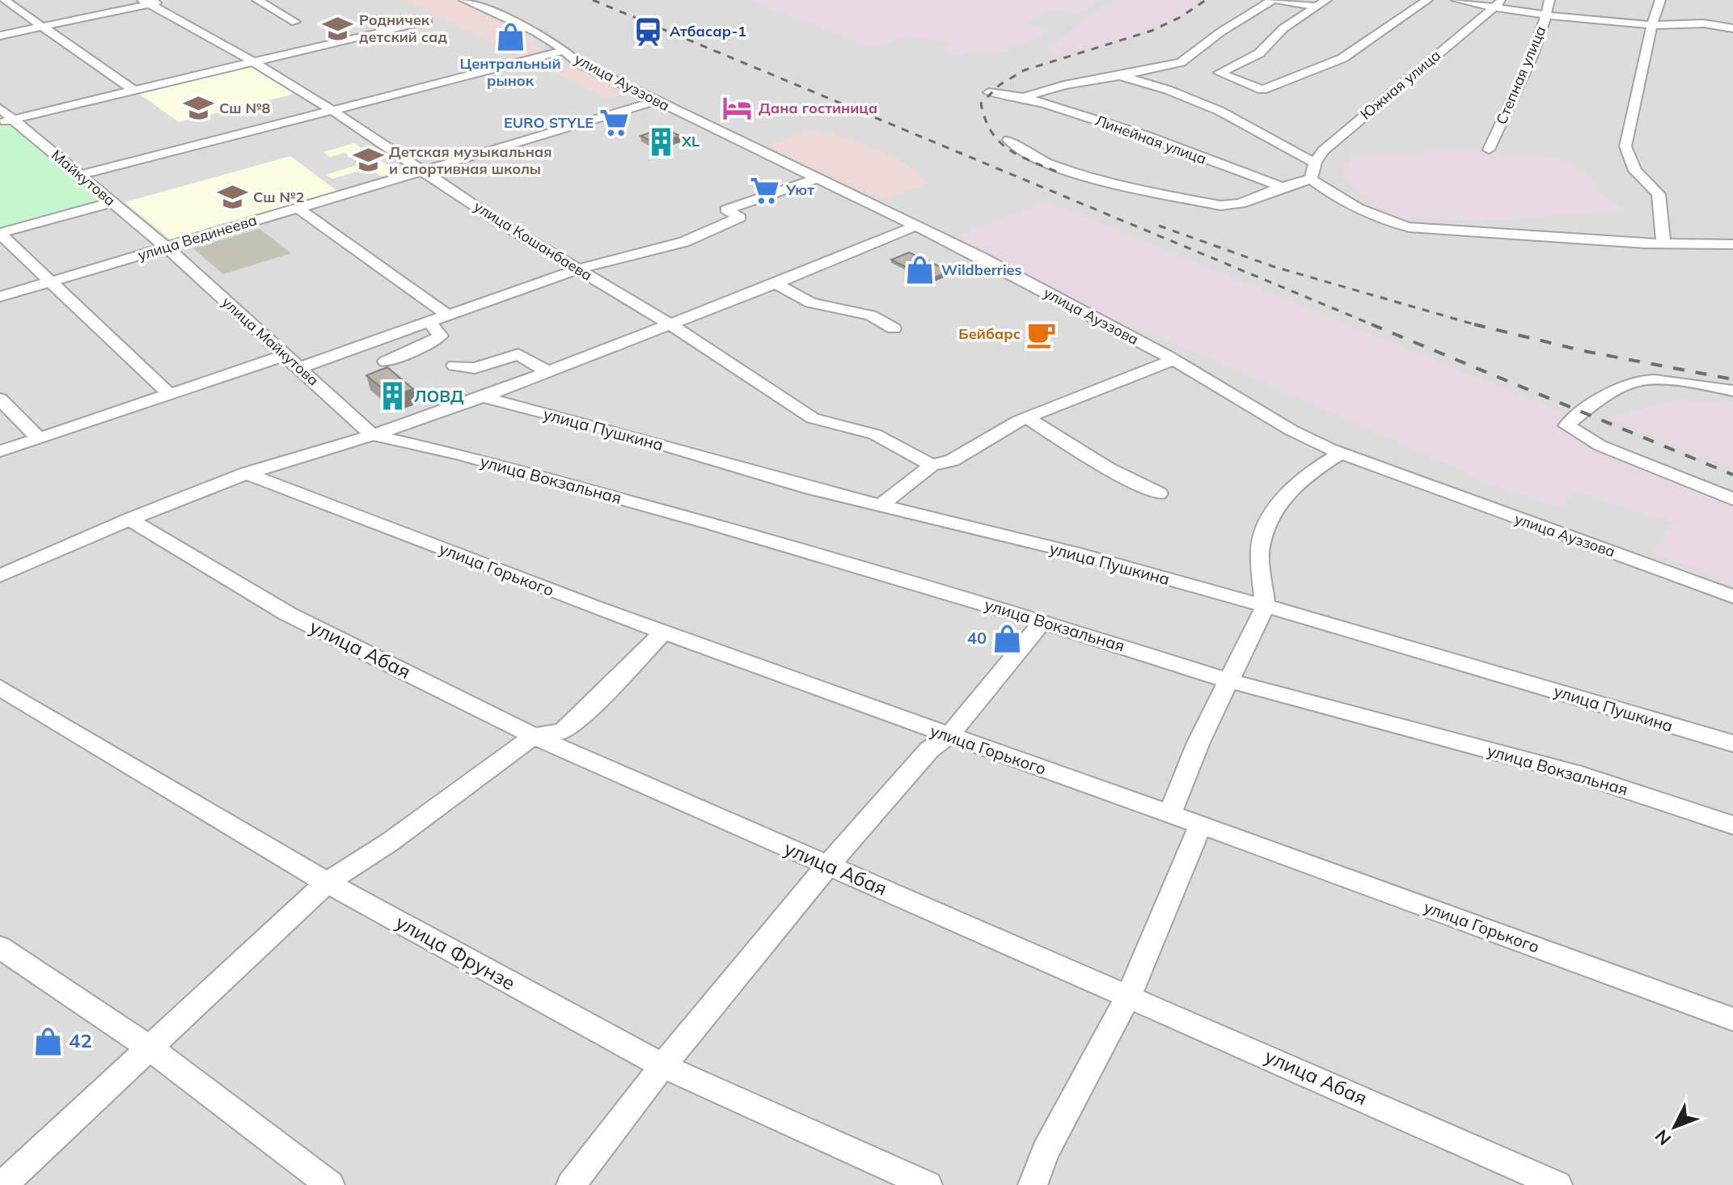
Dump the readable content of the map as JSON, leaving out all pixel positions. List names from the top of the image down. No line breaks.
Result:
{"streets":{"street":["Степная улица","улица Ауэзова","Южная улица","Линейная улица","Майкутова","улица Вединеева","улица Кошанбаева","улица Майкутова","улица Пушкина","улица Вокзальная","улица Горького","улица Абая","улица Фрунзе"]},"crossings":[["улица Ауэзова","улица Вединеева"],["Майкутова","улица Вединеева"],["Майкутова","улица Майкутова"],["улица Вединеева","улица Кошанбаева"],["улица Вединеева","улица Майкутова"],["улица Майкутова","улица Вокзальная"]],"places":{"school or university":["Родничек детский сад","Сш №8","Детская музыкальная и спортивная школы","Сш №2"],"station":["Атбасар-1"],"shop":["Центральный рынок","Wildberries","40","42"],"hotel":["Дана гостиница"],"supermarket":["EURO STYLE","Уют"],"building":["XL","ЛОВД"],"cafe":["Бейбарс"]},"north":"bottom left"}
